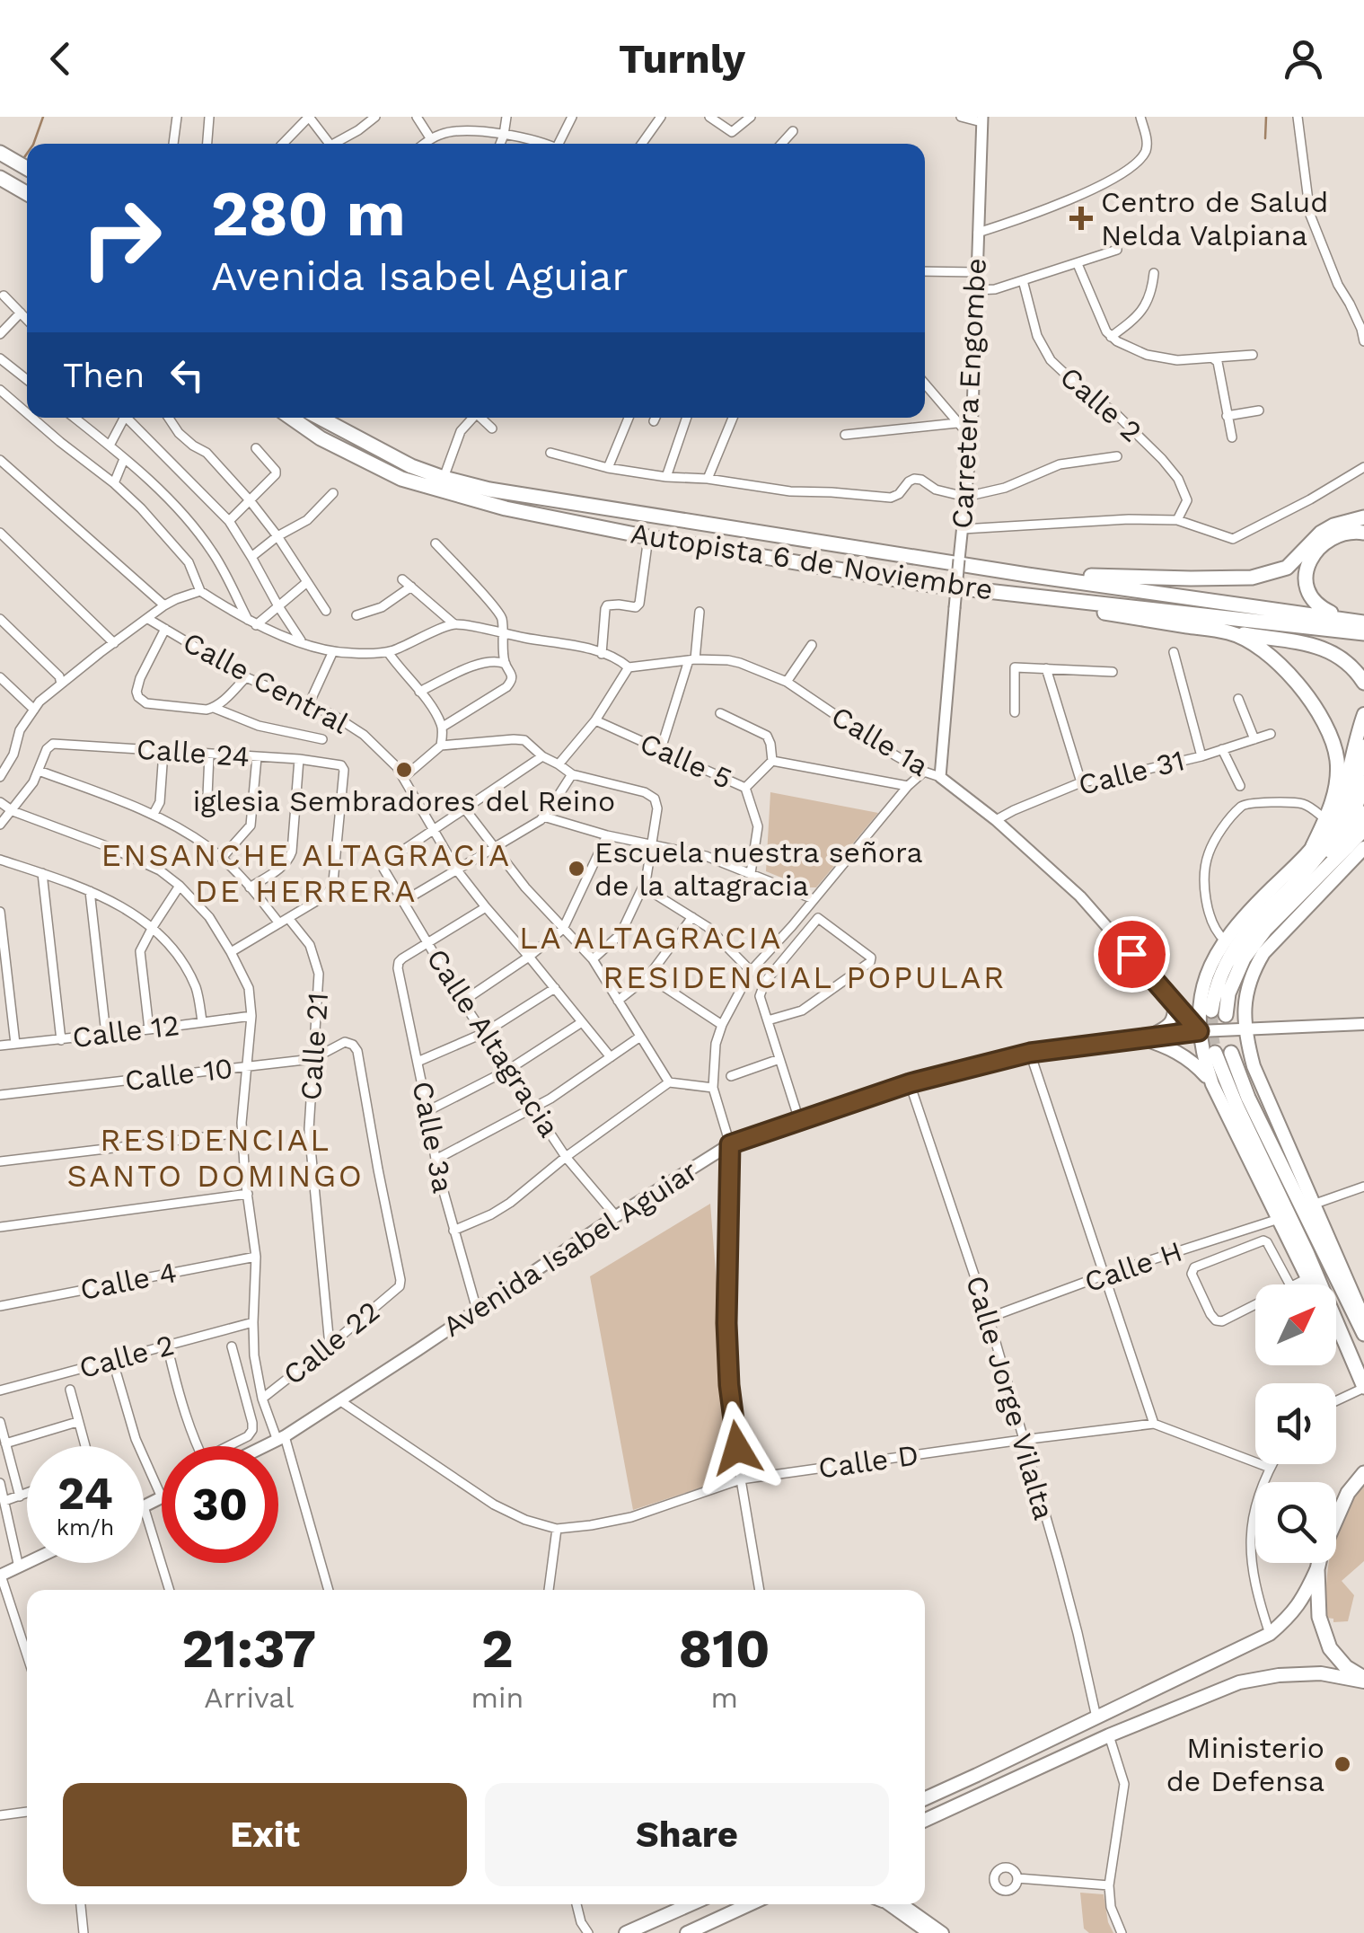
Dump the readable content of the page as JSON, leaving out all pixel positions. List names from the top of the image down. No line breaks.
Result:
{"streets":{"highway":["Autopista 6 de Noviembre"],"main road":["Avenida Isabel Aguiar"],"street":["Carretera Engombe","Calle 2","Calle Central","Calle 1a","Calle 24","Calle 5","Calle 31","Calle 12","Calle Altagracia","Calle 21","Calle 10","Calle 3a","Calle H","Calle 4","Calle 22","Calle Jorge Vilalta","Calle D"]},"crossings":[["Carretera Engombe","Calle 1a"],["Calle Central","Calle Altagracia"],["Calle 1a","Calle 31"],["Calle 1a","Avenida Isabel Aguiar"],["Calle 24","Calle 21"],["Calle Altagracia","Calle 3a"],["Calle Altagracia","Avenida Isabel Aguiar"],["Calle 21","Calle 10"],["Calle 21","Calle 22"],["Calle 10","Calle 22"],["Calle 3a","Avenida Isabel Aguiar"],["Avenida Isabel Aguiar","Calle Jorge Vilalta"],["Avenida Isabel Aguiar","Calle D"],["Calle H","Calle Jorge Vilalta"],["Calle Jorge Vilalta","Calle D"]],"districts":["ENSANCHE ALTAGRACIA DE HERRERA","LA ALTAGRACIA","RESIDENCIAL POPULAR","RESIDENCIAL SANTO DOMINGO"],"places":{"health":["Centro de Salud Nelda Valpiana"],"other":["iglesia Sembradores del Reino","Escuela nuestra señora de la altagracia","Ministerio de Defensa"]},"north":"top right","page":{"header":"Turnly","turn":["280 m","Avenida Isabel Aguiar"],"then":"Then","speed":"24 km/h","limit":"30","eta":["21:37","Arrival","2","min","810","m"],"buttons":["Exit","Share"]}}
